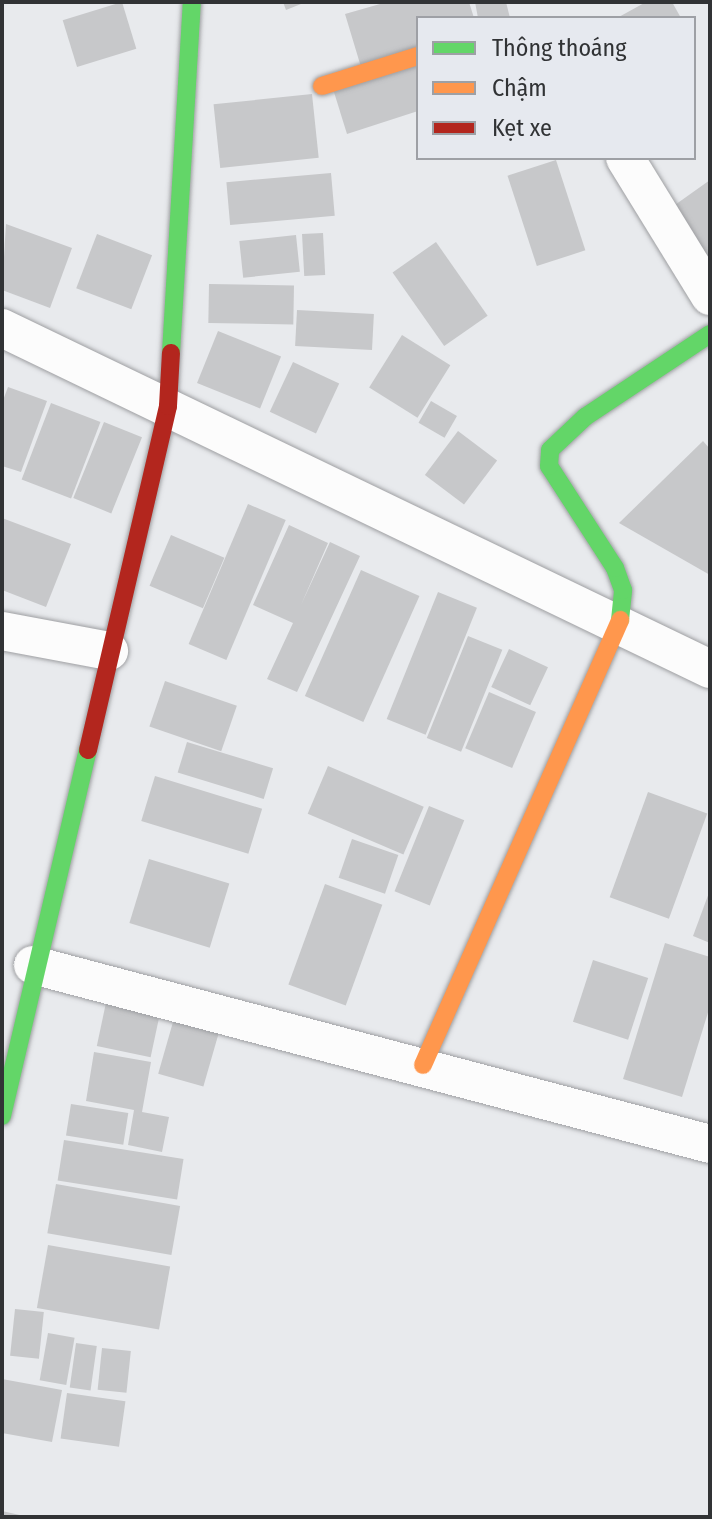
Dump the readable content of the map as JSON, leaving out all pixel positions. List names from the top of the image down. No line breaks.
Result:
{"legend":["Thông thoáng","Chậm","Kẹt xe"]}
